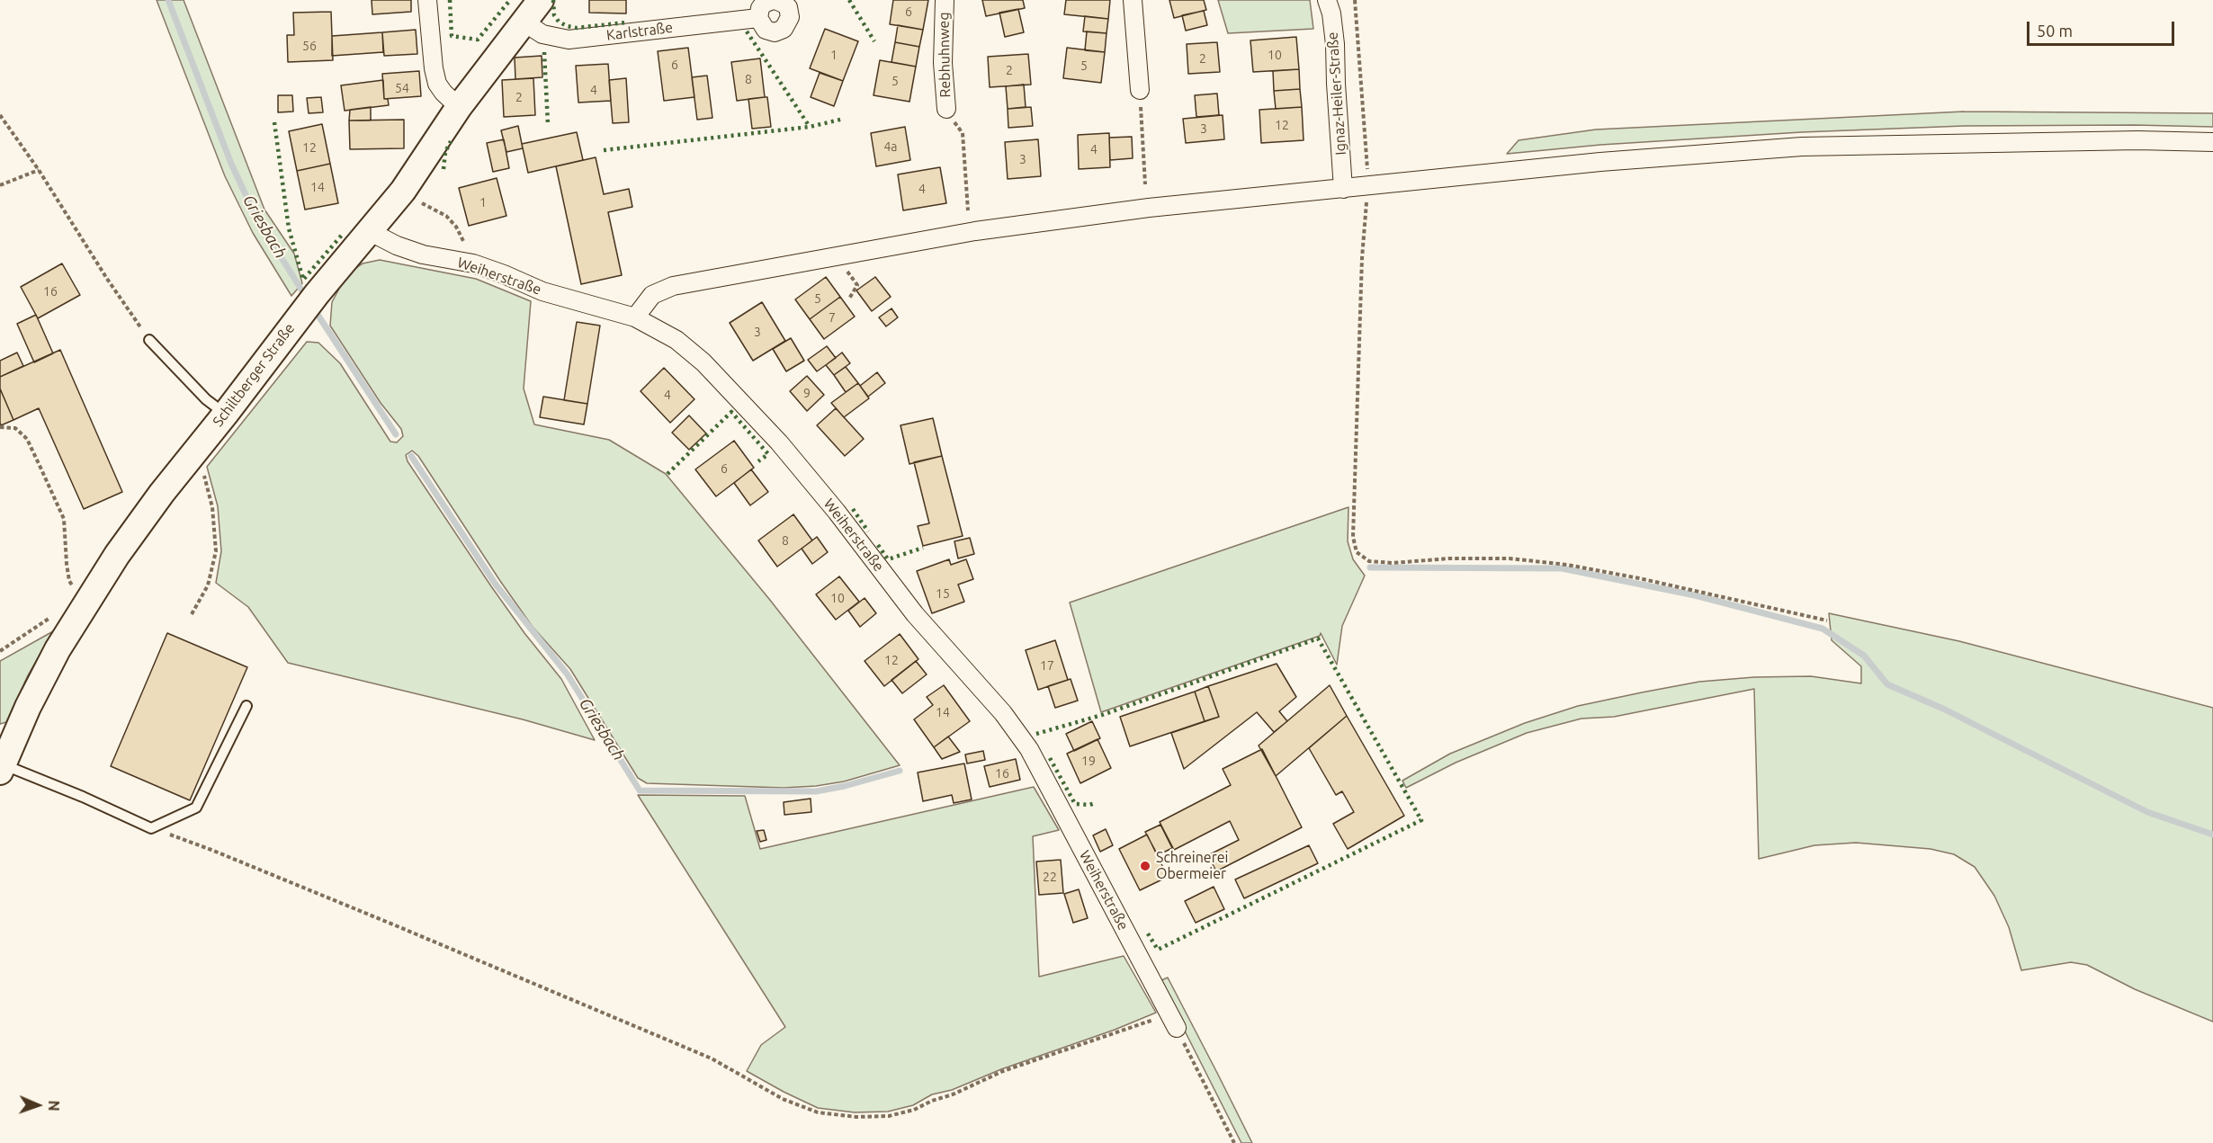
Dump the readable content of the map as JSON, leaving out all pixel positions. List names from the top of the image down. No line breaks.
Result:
{"streets":{"main road":["Schiltberger Straße"],"street":["Karlstraße","Rebhuhnweg","Ignaz-Heiler-Straße","Weiherstraße"]},"crossings":[["Karlstraße","Schiltberger Straße"],["Weiherstraße","Schiltberger Straße"]],"water":["Griesbach"],"places":["Schreinerei Obermeier"],"house_numbers":["6","56","1","10","2","6","5","2","8","5","54","4","2","12","3","4a","12","4","3","14","4","1","16","5","7","3","9","4","6","8","15","10","12","17","14","19","16","22"],"scale_bar":"50 m","north":"right"}
